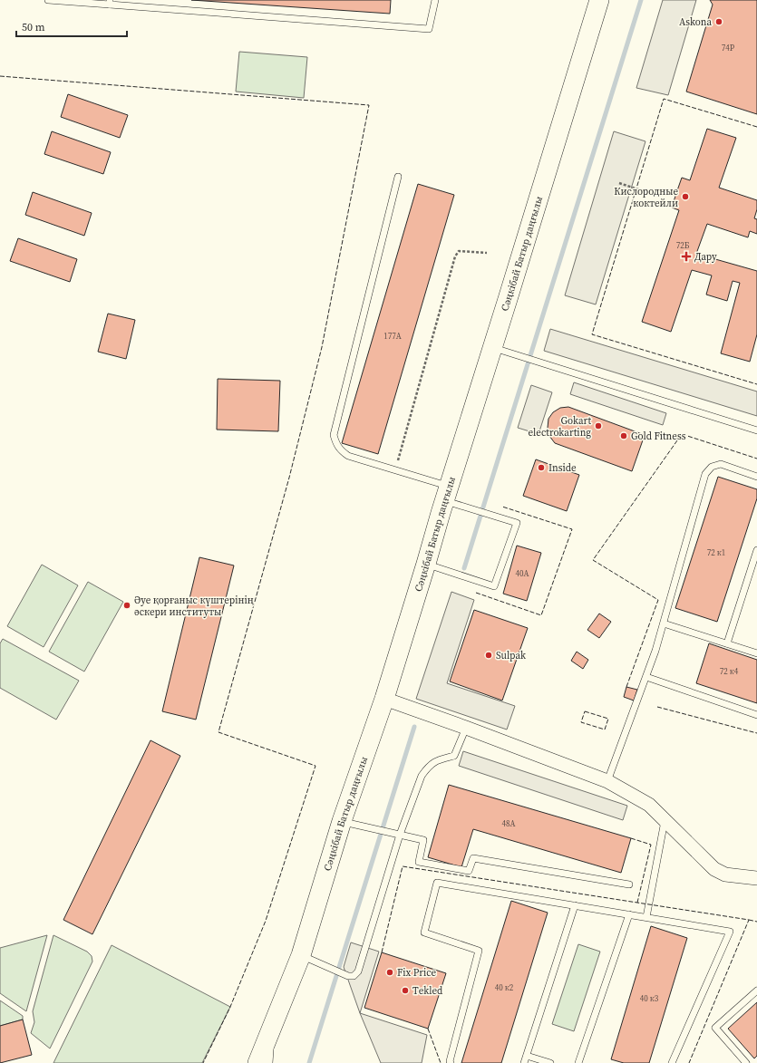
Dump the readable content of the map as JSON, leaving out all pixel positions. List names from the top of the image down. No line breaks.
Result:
{"streets":{"main road":["Сәңкібай Батыр даңғылы"]},"places":{"other":["Askona","Кислородные коктейли","Gokart electrokarting","Gold Fitness","Inside","Әуе қорғаныс күштерінің әскери институты","Sulpak","Fix Price","Тekled"],"health":["Дару"]},"house_numbers":["74Р","72Б","177А","72 к1","40А","72 к4","48А","40 к2","40 к3"],"scale_bar":"50 m"}
